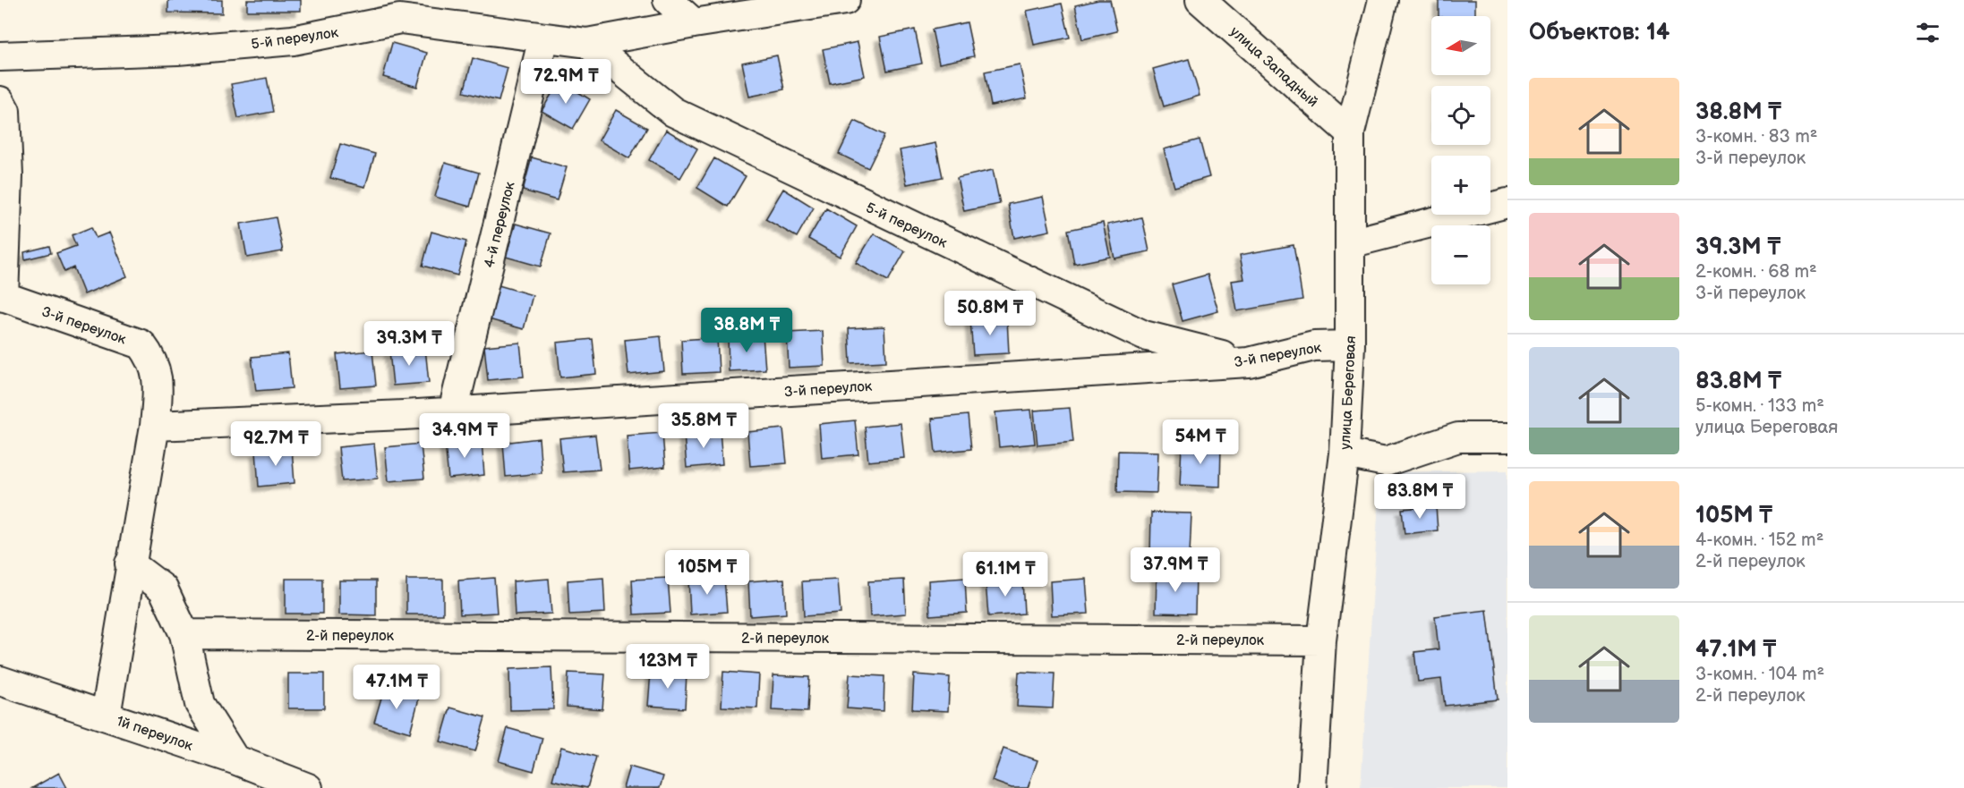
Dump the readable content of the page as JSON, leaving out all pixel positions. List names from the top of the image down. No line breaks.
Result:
{"streets":{"street":["5-й переулок","улица Западный","4-й переулок","3-й переулок","улица Береговая","2-й переулок","1й переулок"]},"crossings":[["5-й переулок","4-й переулок"],["5-й переулок","3-й переулок"],["улица Западный","улица Береговая"],["4-й переулок","3-й переулок"],["3-й переулок","улица Береговая"],["улица Береговая","2-й переулок"]],"north":"left","page":{"heading":"Объектов: 14","map_buttons":["+","−"],"price":["72.9M ₸","50.8M ₸","38.8M ₸","39.3M ₸","35.8M ₸","34.9M ₸","54M ₸","92.7M ₸","83.8M ₸","37.9M ₸","105M ₸","61.1M ₸","123M ₸","47.1M ₸"],"list":[{"name":"38.8M ₸","note":"3-комн. · 83 m² · 3-й переулок"},{"name":"39.3M ₸","note":"2-комн. · 68 m² · 3-й переулок"},{"name":"83.8M ₸","note":"5-комн. · 133 m² · улица Береговая"},{"name":"105M ₸","note":"4-комн. · 152 m² · 2-й переулок"},{"name":"47.1M ₸","note":"3-комн. · 104 m² · 2-й переулок"}]}}
